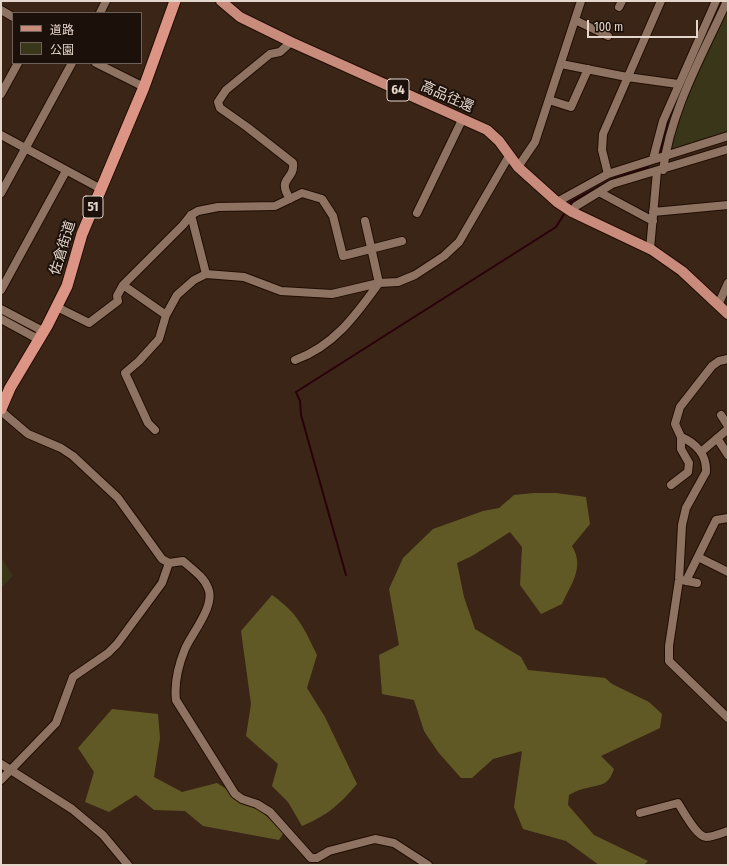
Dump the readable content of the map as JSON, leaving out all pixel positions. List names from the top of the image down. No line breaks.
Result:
{"streets":{"highway":["51","佐倉街道"],"main road":["64","高品往還"]},"crossings":[["64","高品往還"]],"legend":["道路","公園"],"scale_bar":"100 m"}
